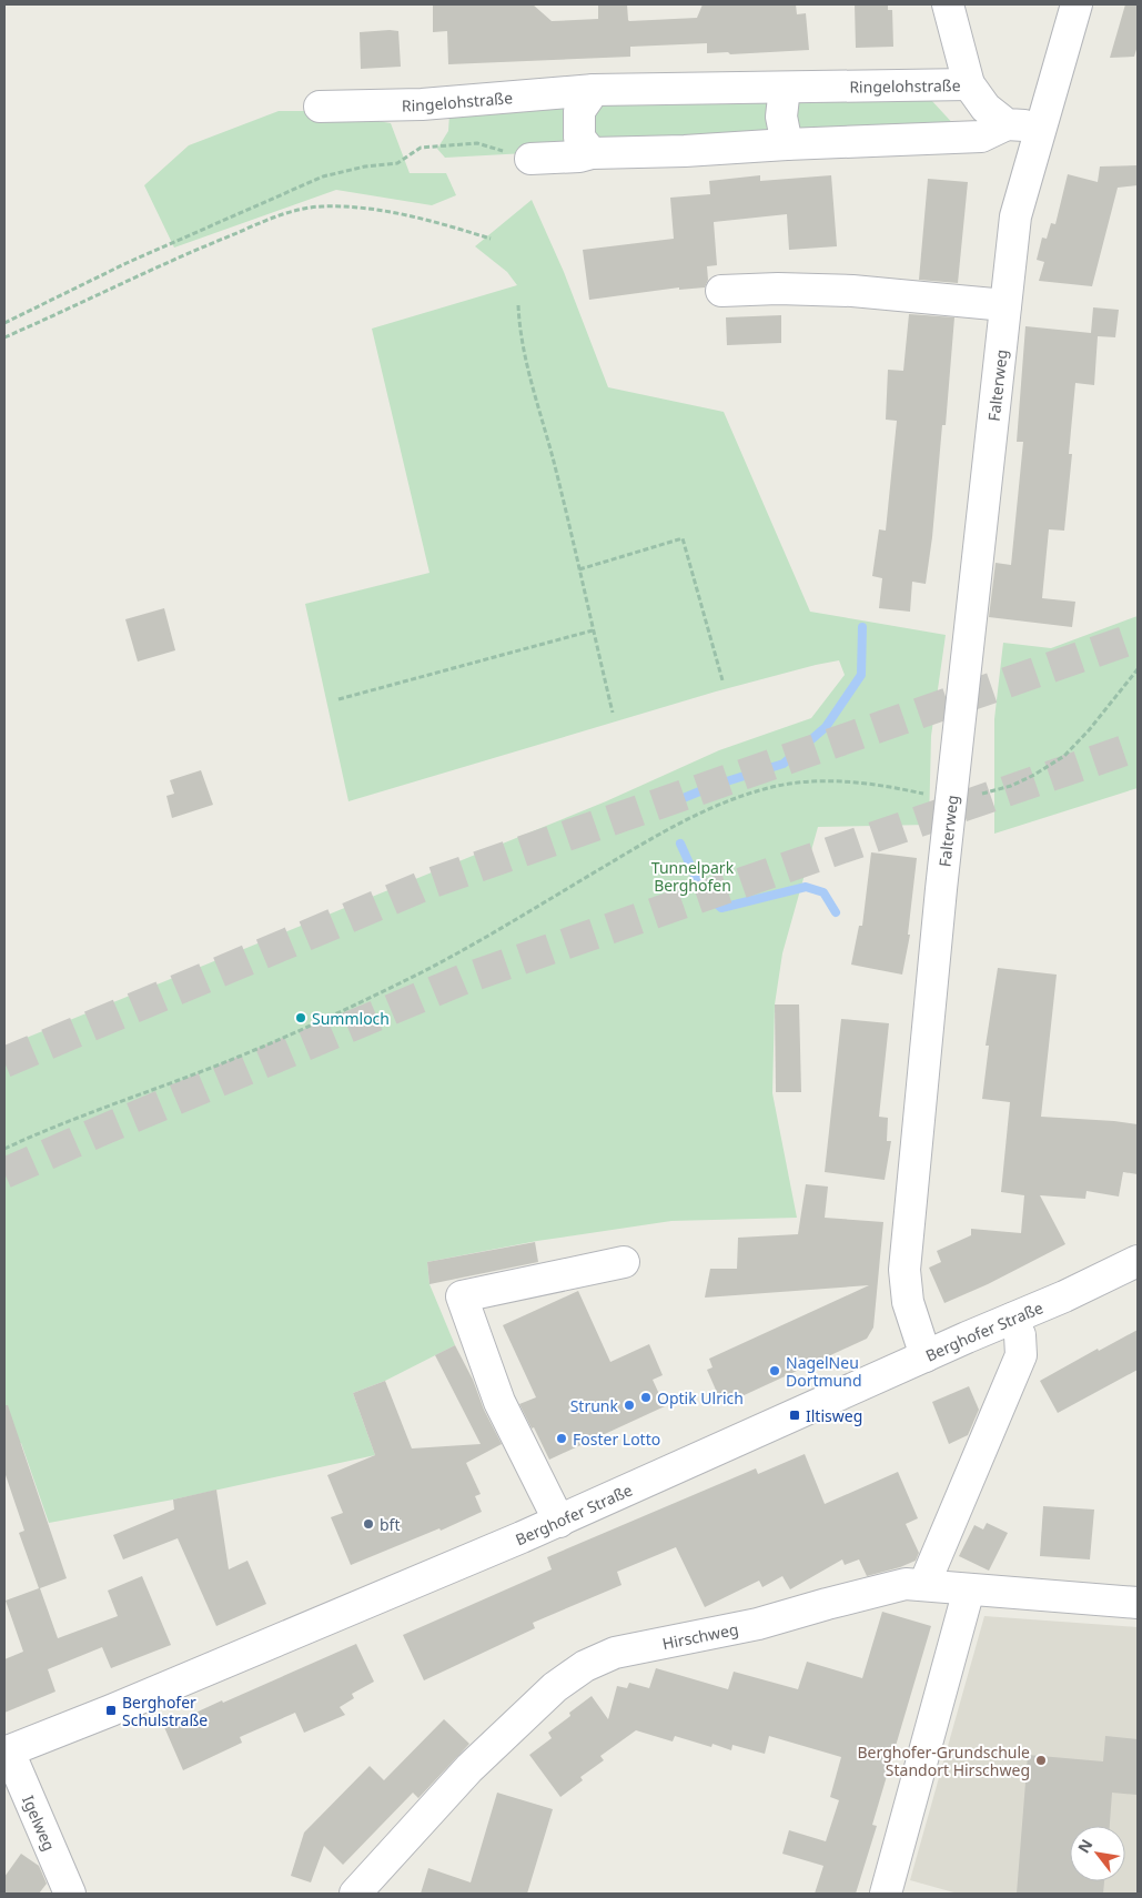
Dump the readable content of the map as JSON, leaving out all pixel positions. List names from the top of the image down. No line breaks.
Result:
{"streets":{"street":["Ringelohstraße","Falterweg","Berghofer Straße","Hirschweg","Igelweg"]},"crossings":[["Falterweg","Berghofer Straße"],["Berghofer Straße","Igelweg"]],"parks":["Tunnelpark Berghofen"],"places":{"other":["Summloch","NagelNeu Dortmund","Optik Ulrich","Strunk","Foster Lotto","bft","Berghofer-Grundschule Standort Hirschweg"],"transit":["Iltisweg","Berghofer Schulstraße"]},"north":"top left"}
